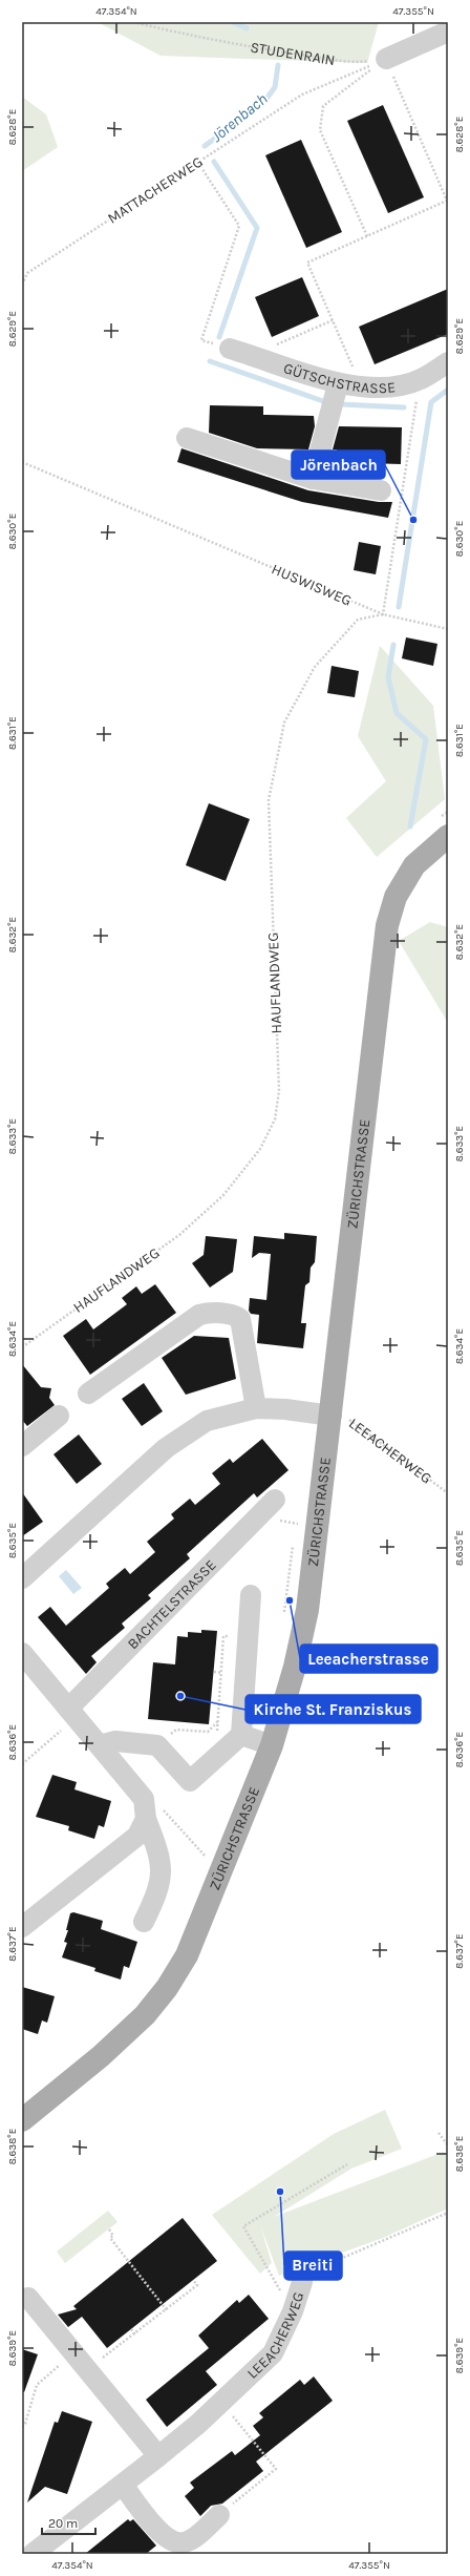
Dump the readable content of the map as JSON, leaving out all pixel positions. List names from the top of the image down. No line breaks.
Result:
{"streets":{"main road":["ZÜRICHSTRASSE"],"street":["GÜTSCHSTRASSE","LEEACHERWEG","BACHTELSTRASSE"],"path":["STUDENRAIN","MATTACHERWEG","HUSWISWEG","HAUFLANDWEG"]},"crossings":[["STUDENRAIN","MATTACHERWEG"],["HUSWISWEG","HAUFLANDWEG"],["ZÜRICHSTRASSE","LEEACHERWEG"]],"water":["Jörenbach"],"places":["Jörenbach","Leeacherstrasse","Kirche St. Franziskus","Breiti"],"scale_bar":"20 m","coordinates":["47.354°N","47.355°N","8.628°E","8.629°E","8.630°E","8.631°E","8.632°E","8.633°E","8.634°E","8.635°E","8.636°E","8.637°E","8.638°E","8.639°E"]}
